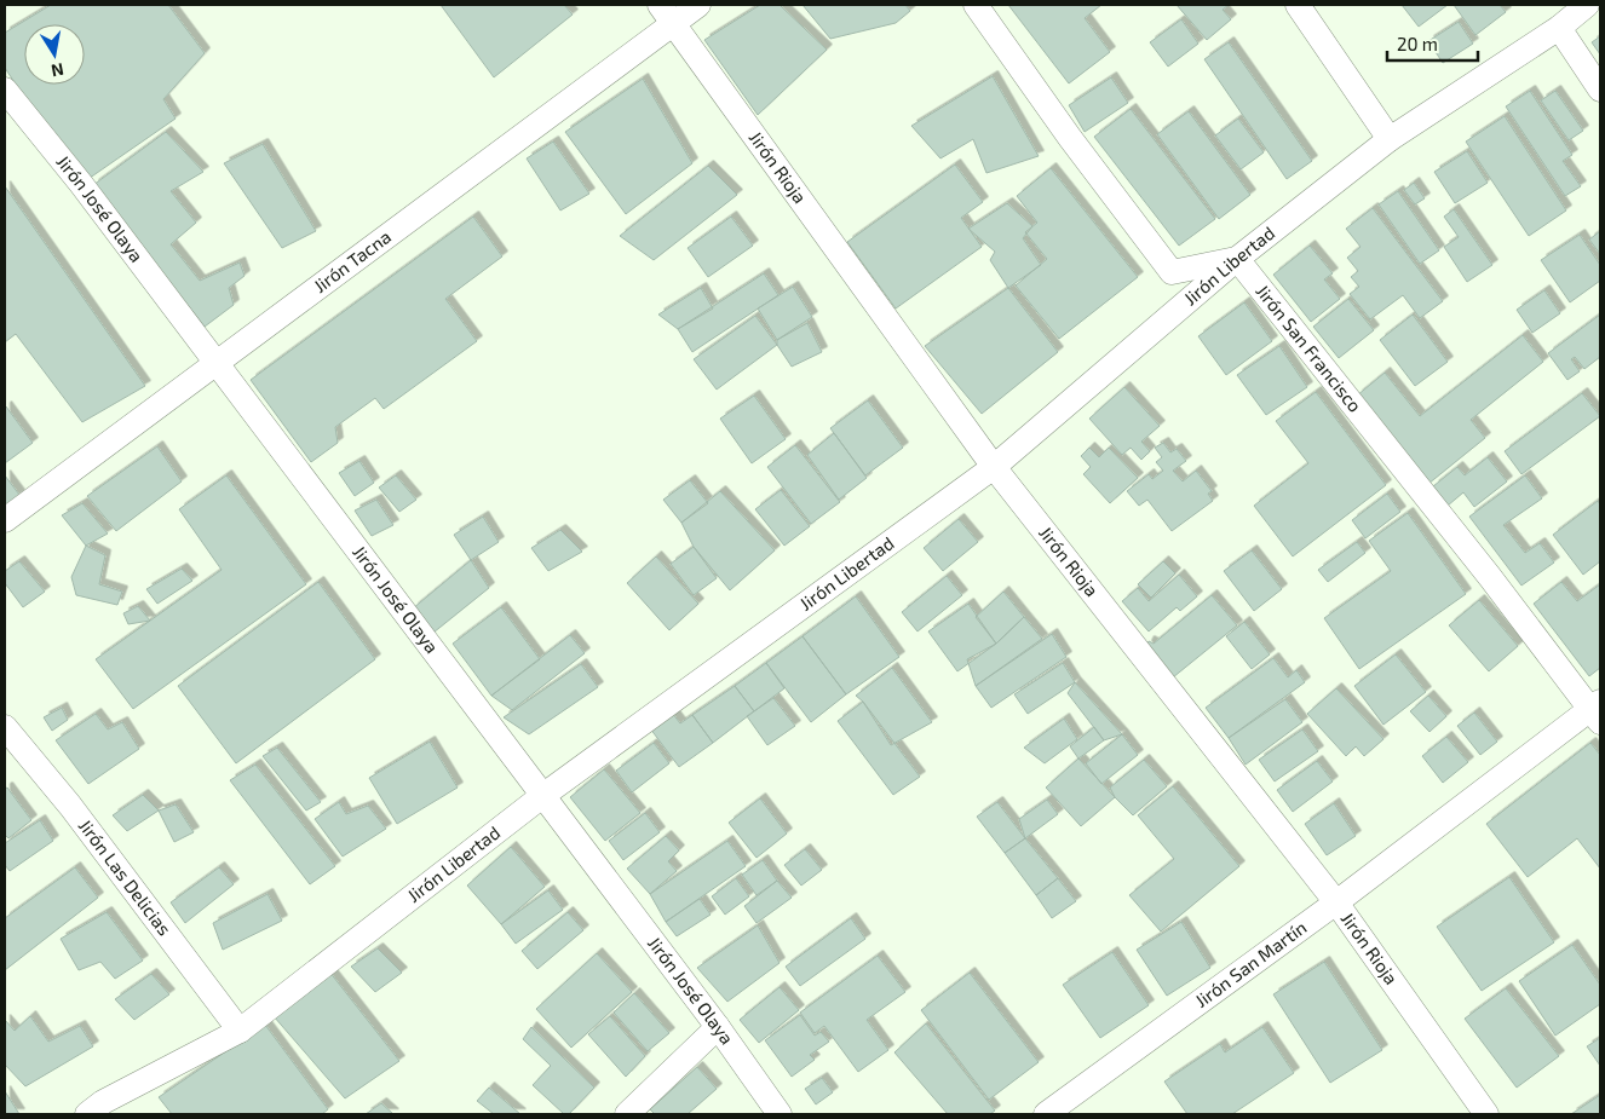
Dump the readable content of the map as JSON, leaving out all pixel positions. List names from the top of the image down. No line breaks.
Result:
{"streets":{"street":["Jirón Rioja","Jirón José Olaya","Jirón Tacna","Jirón Libertad","Jirón San Francisco","Jirón Las Delicias","Jirón San Martín"]},"crossings":[["Jirón Rioja","Jirón Tacna"],["Jirón Rioja","Jirón Libertad"],["Jirón Rioja","Jirón San Martín"],["Jirón José Olaya","Jirón Tacna"],["Jirón José Olaya","Jirón Libertad"],["Jirón Libertad","Jirón San Francisco"],["Jirón Libertad","Jirón Las Delicias"],["Jirón San Francisco","Jirón San Martín"]],"scale_bar":"20 m","north":"bottom"}
